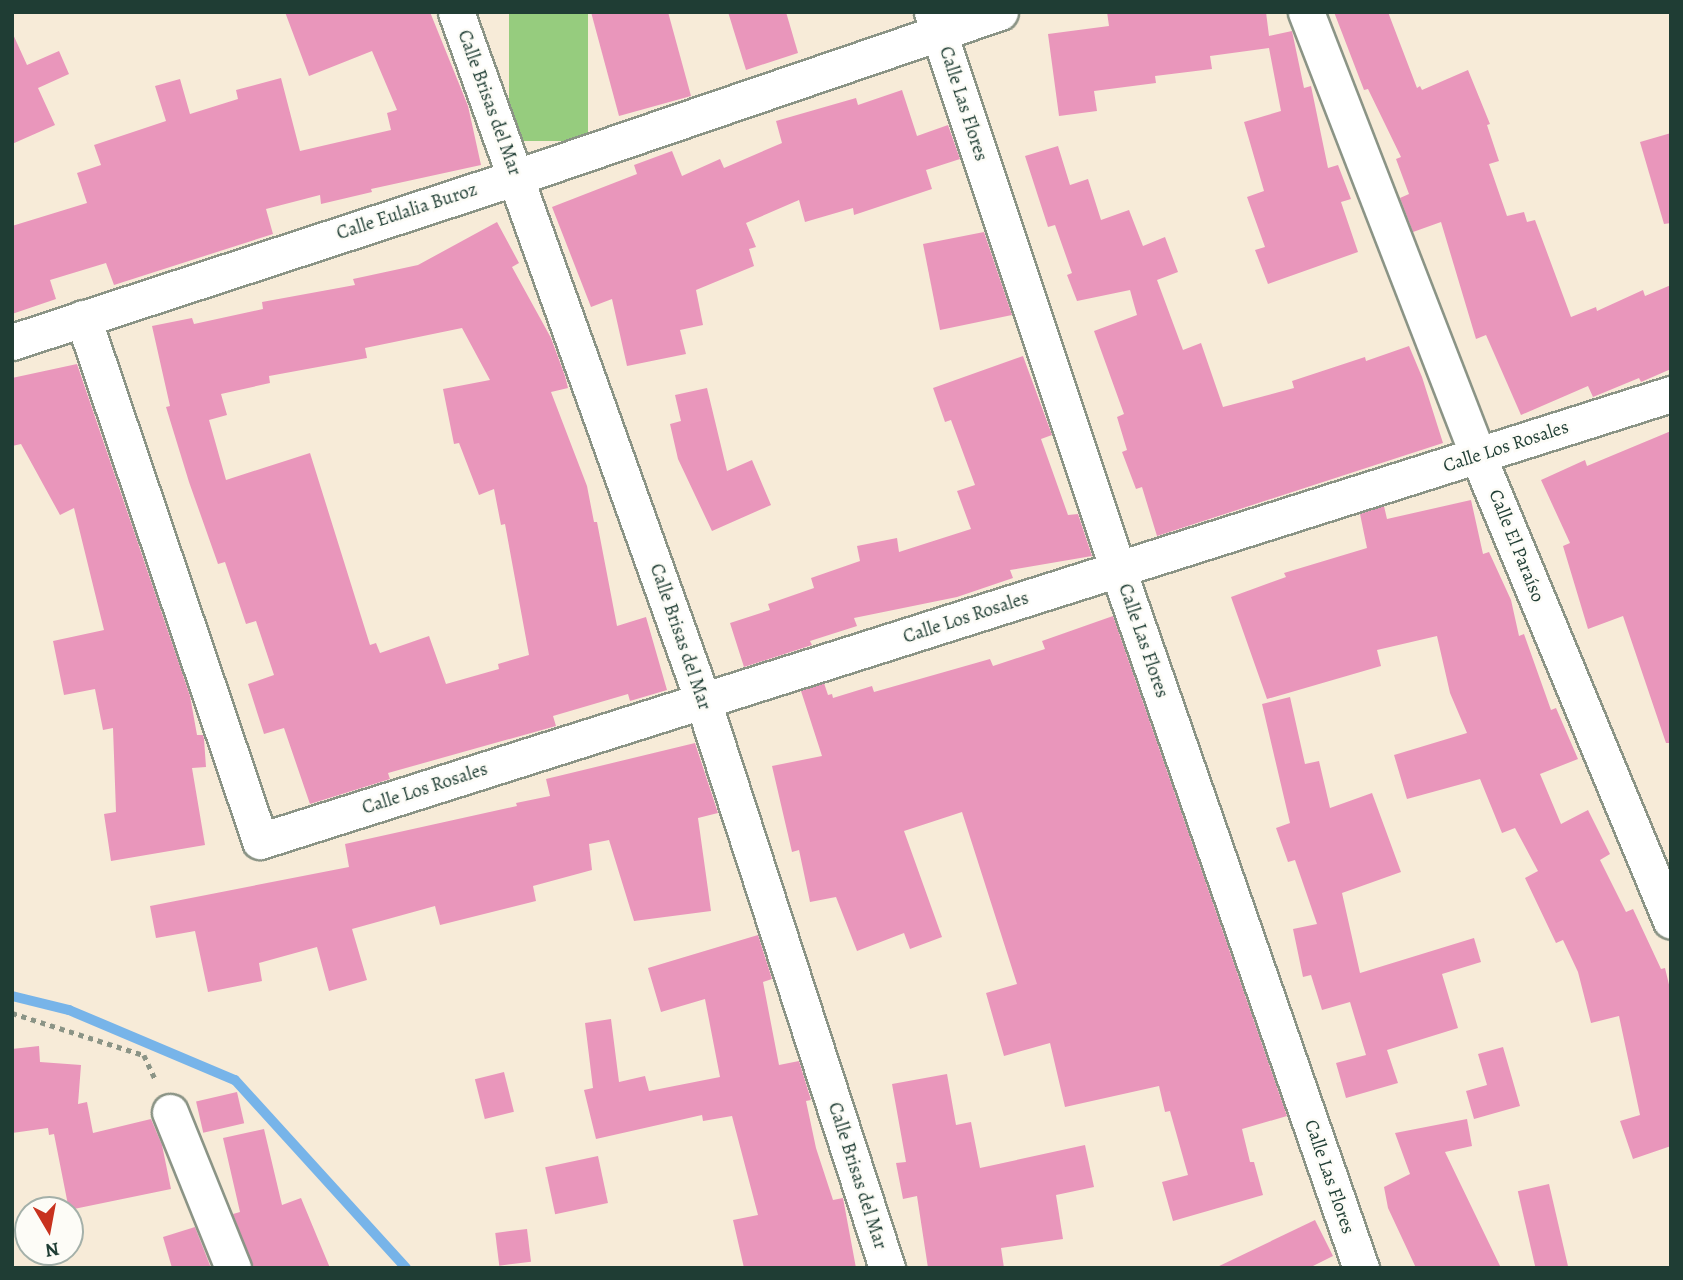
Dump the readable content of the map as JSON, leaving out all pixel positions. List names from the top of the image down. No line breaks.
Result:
{"streets":{"street":["Calle Brisas del Mar","Calle Las Flores","Calle Eulalia Buroz","Calle Los Rosales","Calle El Paraíso"]},"crossings":[["Calle Brisas del Mar","Calle Eulalia Buroz"],["Calle Brisas del Mar","Calle Los Rosales"],["Calle Las Flores","Calle Eulalia Buroz"],["Calle Las Flores","Calle Los Rosales"],["Calle Eulalia Buroz","Calle Los Rosales"],["Calle Los Rosales","Calle El Paraíso"]],"north":"bottom"}
